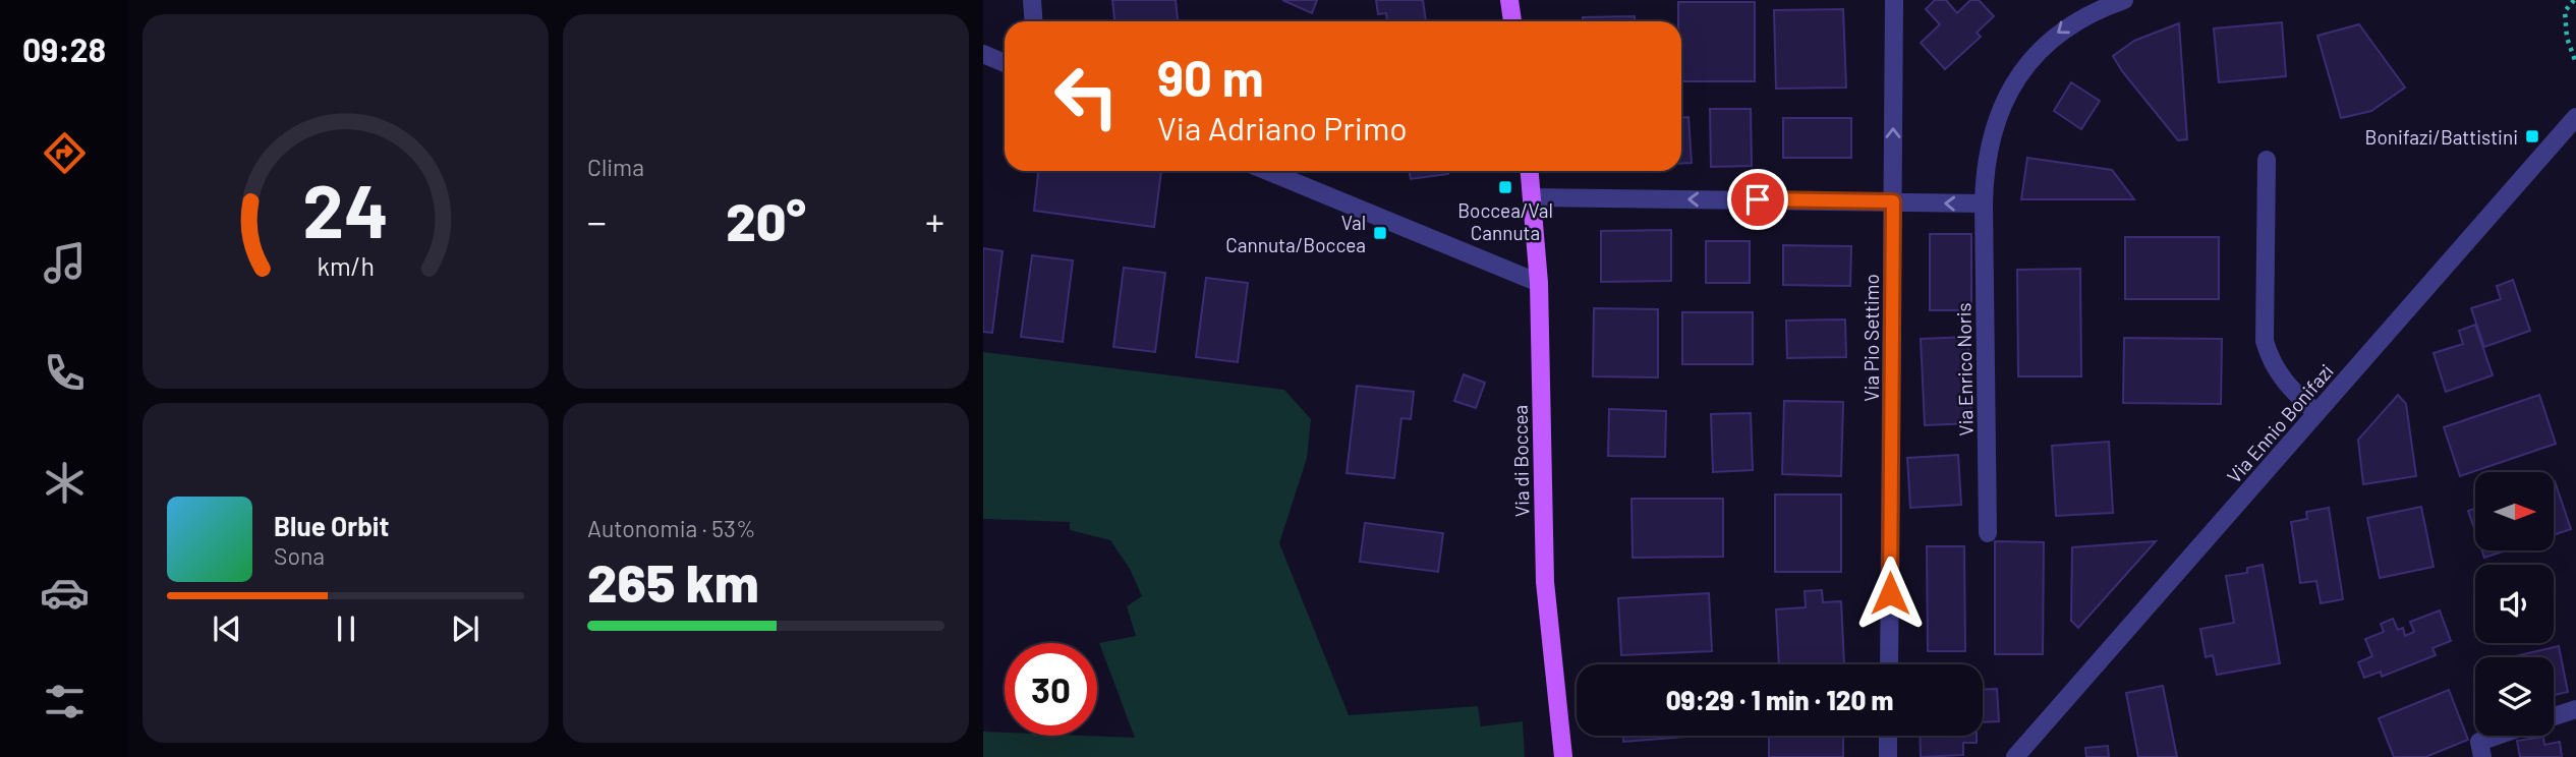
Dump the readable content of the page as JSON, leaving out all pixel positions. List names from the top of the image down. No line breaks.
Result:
{"streets":{"main road":["Via di Boccea"],"street":["Via Pio Settimo","Via Enrico Noris","Via Ennio Bonifazi"]},"one_way":["Via Enrico Noris"],"places":{"transit":["Bonifazi/Battistini","Boccea/Val Cannuta","Val Cannuta/Boccea"]},"north":"right","page":{"tabs":"09:28","tile":["Clima",["Autonomia · 53%","265 km"]],"turn":["90 m","Via Adriano Primo"],"heat":["−","20°","+"],"song":["Blue Orbit","Sona"],"limit":"30","trip":"09:29 · 1 min · 120 m","gauge":["24","km/h"]}}
